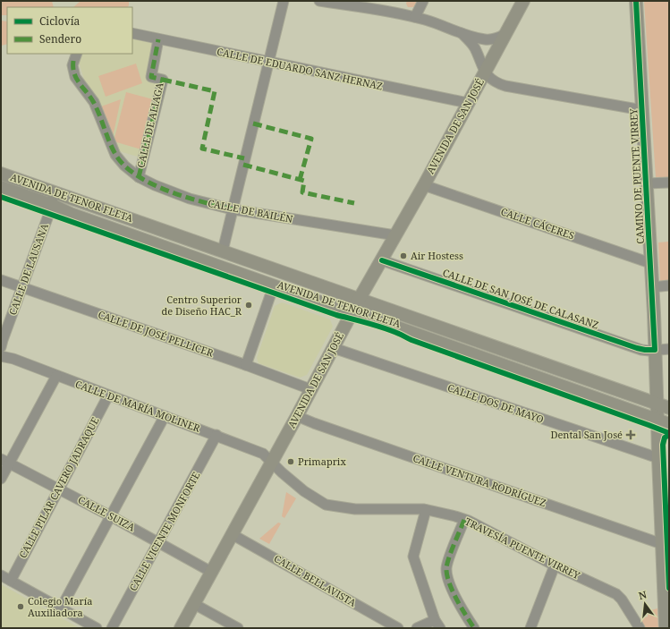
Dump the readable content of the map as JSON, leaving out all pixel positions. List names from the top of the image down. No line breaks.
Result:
{"streets":{"main road":["AVENIDA DE SAN JOSÉ","CAMINO DE PUENTE VIRREY","AVENIDA DE TENOR FLETA"],"street":["CALLE DE EDUARDO SANZ HERNAZ","CALLE DE ALIAGA","CALLE DE BAILÉN","CALLE CÁCERES","CALLE DE LAUSANA","CALLE DE SAN JOSÉ DE CALASANZ","CALLE DE JOSÉ PELLICER","CALLE DOS DE MAYO","CALLE DE MARÍA MOLINER","CALLE VENTURA RODRÍGUEZ","CALLE PILAR CAVERO JADRAQUE","CALLE SUIZA","CALLE VICENTE MONFORTE","TRAVESÍA PUENTE VIRREY","CALLE BELLAVISTA"]},"crossings":[["CALLE DE EDUARDO SANZ HERNAZ","CALLE DE ALIAGA"],["CALLE DE EDUARDO SANZ HERNAZ","AVENIDA DE SAN JOSÉ"],["CALLE DE ALIAGA","CALLE DE BAILÉN"],["AVENIDA DE SAN JOSÉ","AVENIDA DE TENOR FLETA"],["AVENIDA DE SAN JOSÉ","CALLE DE BAILÉN"],["AVENIDA DE SAN JOSÉ","CALLE CÁCERES"],["AVENIDA DE SAN JOSÉ","CALLE DE SAN JOSÉ DE CALASANZ"],["AVENIDA DE SAN JOSÉ","CALLE DE JOSÉ PELLICER"],["AVENIDA DE SAN JOSÉ","CALLE DOS DE MAYO"],["AVENIDA DE SAN JOSÉ","CALLE DE MARÍA MOLINER"],["AVENIDA DE SAN JOSÉ","CALLE VENTURA RODRÍGUEZ"],["AVENIDA DE SAN JOSÉ","CALLE SUIZA"],["AVENIDA DE SAN JOSÉ","TRAVESÍA PUENTE VIRREY"],["AVENIDA DE SAN JOSÉ","CALLE BELLAVISTA"],["CAMINO DE PUENTE VIRREY","AVENIDA DE TENOR FLETA"],["CAMINO DE PUENTE VIRREY","CALLE CÁCERES"],["CAMINO DE PUENTE VIRREY","CALLE DE SAN JOSÉ DE CALASANZ"],["CAMINO DE PUENTE VIRREY","CALLE DOS DE MAYO"],["CAMINO DE PUENTE VIRREY","CALLE VENTURA RODRÍGUEZ"],["AVENIDA DE TENOR FLETA","CALLE DE LAUSANA"],["CALLE DE LAUSANA","CALLE DE JOSÉ PELLICER"],["CALLE DE MARÍA MOLINER","CALLE PILAR CAVERO JADRAQUE"],["CALLE DE MARÍA MOLINER","CALLE VICENTE MONFORTE"],["CALLE DE MARÍA MOLINER","TRAVESÍA PUENTE VIRREY"],["CALLE PILAR CAVERO JADRAQUE","CALLE SUIZA"],["CALLE SUIZA","CALLE VICENTE MONFORTE"]],"places":{"other":["Air Hostess","Centro Superior de Diseño HAC_R","Primaprix","Colegio María Auxiliadora"],"health":["Dental San José"]},"legend":["Ciclovía","Sendero"],"north":"top"}
